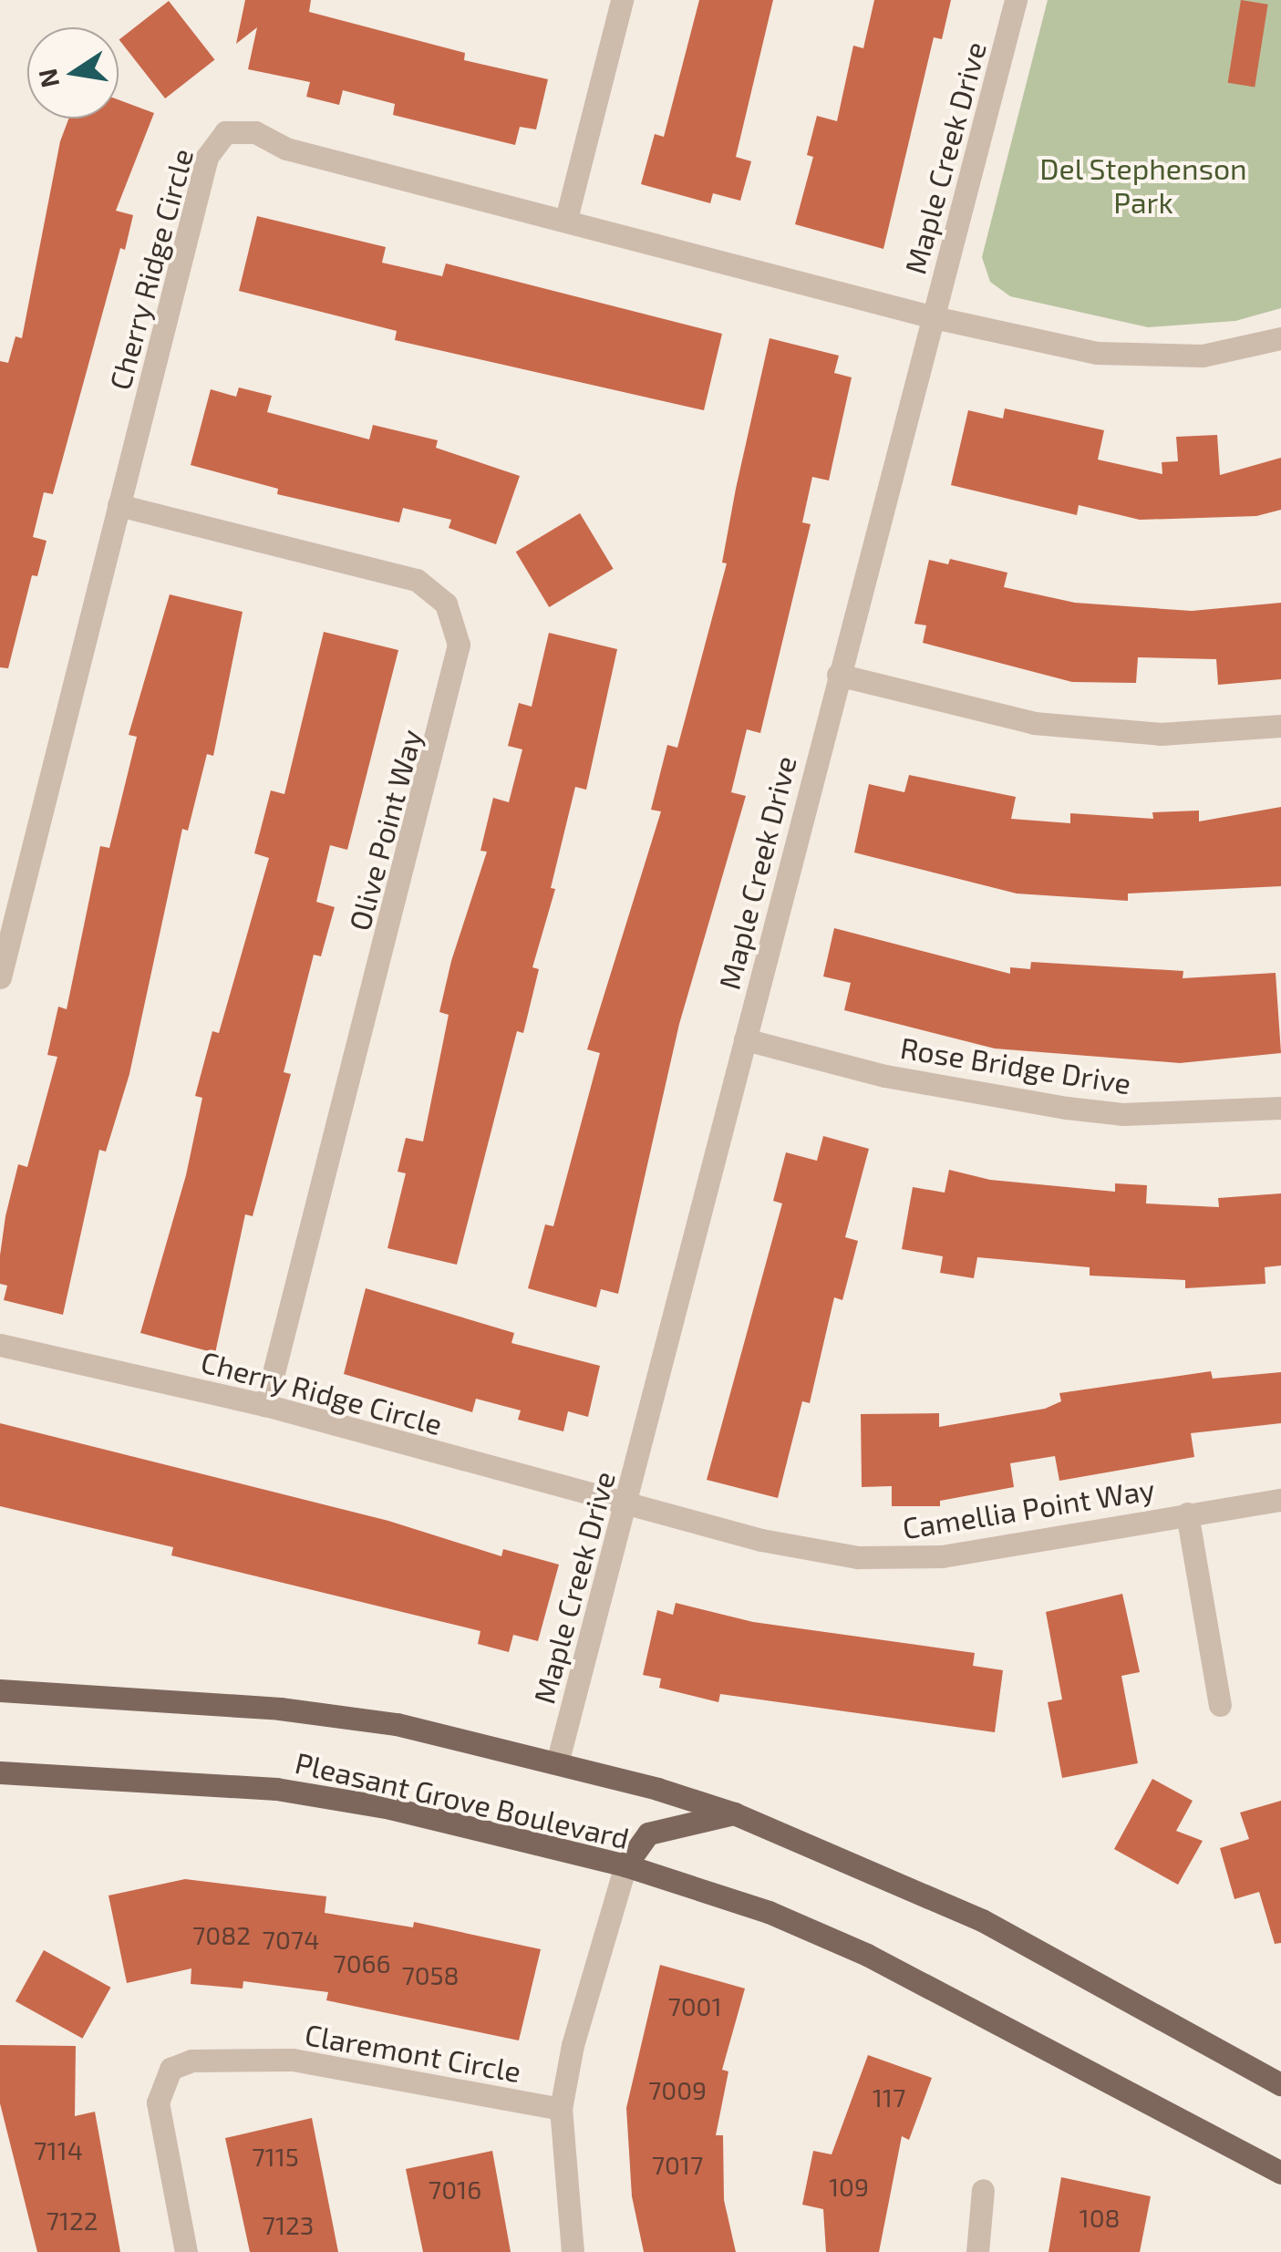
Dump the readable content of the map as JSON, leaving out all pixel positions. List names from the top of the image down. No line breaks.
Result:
{"streets":{"main road":["Pleasant Grove Boulevard"],"street":["Maple Creek Drive","Cherry Ridge Circle","Olive Point Way","Rose Bridge Drive","Camellia Point Way","Claremont Circle"]},"crossings":[["Maple Creek Drive","Cherry Ridge Circle"],["Maple Creek Drive","Rose Bridge Drive"],["Maple Creek Drive","Camellia Point Way"],["Maple Creek Drive","Pleasant Grove Boulevard"],["Cherry Ridge Circle","Olive Point Way"],["Cherry Ridge Circle","Camellia Point Way"]],"parks":["Del Stephenson Park"],"house_numbers":["7082","7074","7066","7058","7001","7009","117","7114","7115","7017","109","7016","108","7122","7123"],"north":"left"}
